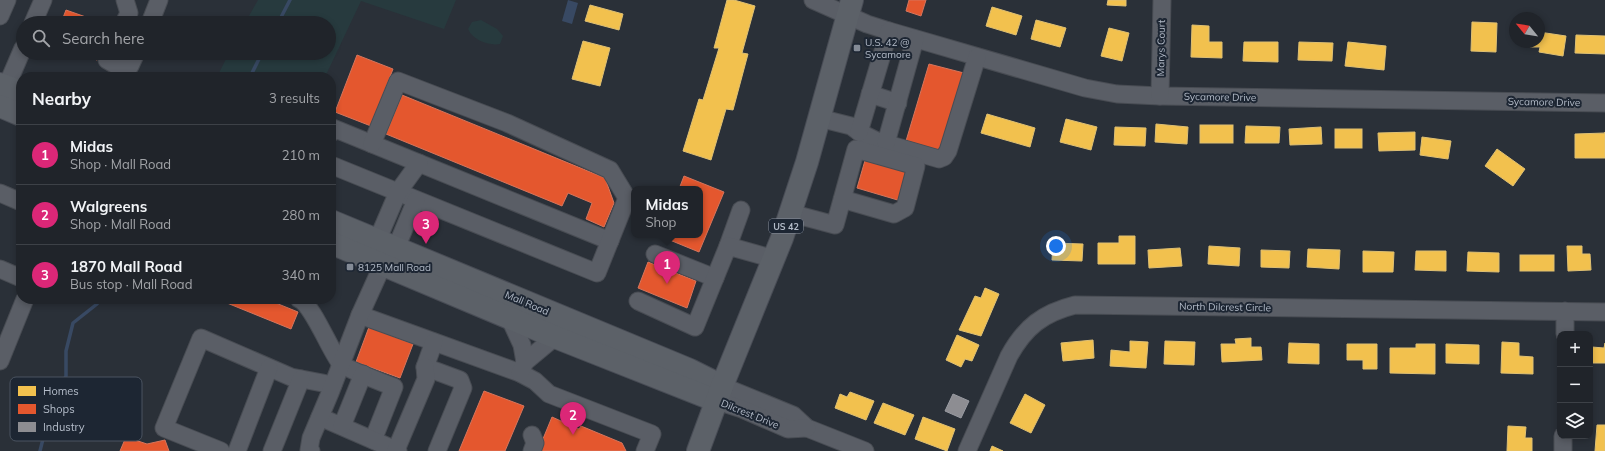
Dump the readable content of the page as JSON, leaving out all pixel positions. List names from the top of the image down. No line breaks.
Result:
{"streets":{"main road":["US 42","Mall Road"],"street":["Marys Court","Sycamore Drive","North Dilcrest Circle","Dilcrest Drive"]},"crossings":[["Marys Court","Sycamore Drive"],["Sycamore Drive","US 42"],["US 42","Mall Road"],["US 42","Dilcrest Drive"],["Mall Road","Dilcrest Drive"]],"places":{"transit":["U.S. 42 @ Sycamore","8125 Mall Road"]},"legend":["Homes","Shops","Industry"],"north":"top left","page":{"search":"Search here","heading":["Nearby","3 results"],"list":[{"mark":"1","name":"Midas","note":"Shop · Mall Road","value":"210 m"},{"mark":"2","name":"Walgreens","note":"Shop · Mall Road","value":"280 m"},{"mark":"3","name":"1870 Mall Road","note":"Bus stop · Mall Road","value":"340 m"}],"popup":["Midas","Shop"],"pins":["3","1","2"],"map_buttons":["+","−"]}}
